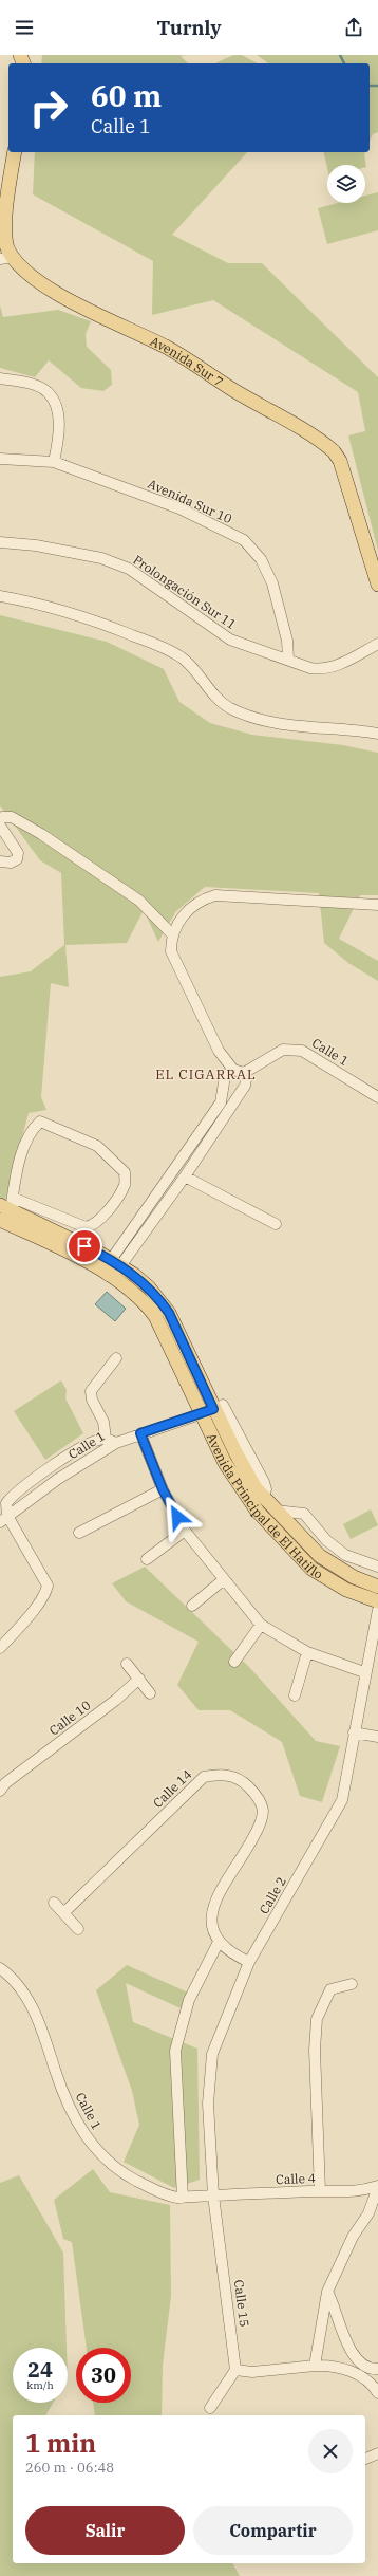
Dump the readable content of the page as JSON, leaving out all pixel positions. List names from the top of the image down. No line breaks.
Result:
{"streets":{"main road":["Avenida Sur 7","Avenida Principal de El Hatillo"],"street":["Avenida Sur 10","Prolongación Sur 11","Calle 1","Calle 10","Calle 14","Calle 2","Calle 4","Calle 15"]},"crossings":[["Avenida Sur 10","Prolongación Sur 11"],["Calle 1","Avenida Principal de El Hatillo"],["Calle 1","Calle 2"],["Calle 1","Calle 4"],["Calle 1","Calle 15"],["Calle 2","Calle 4"],["Calle 2","Calle 15"],["Calle 4","Calle 15"]],"districts":["EL CIGARRAL"],"page":{"header":"Turnly","turn":["60 m","Calle 1"],"speed":"24 km/h","limit":"30","heading":["1 min","260 m · 06:48"],"buttons":["Salir","Compartir"]}}
